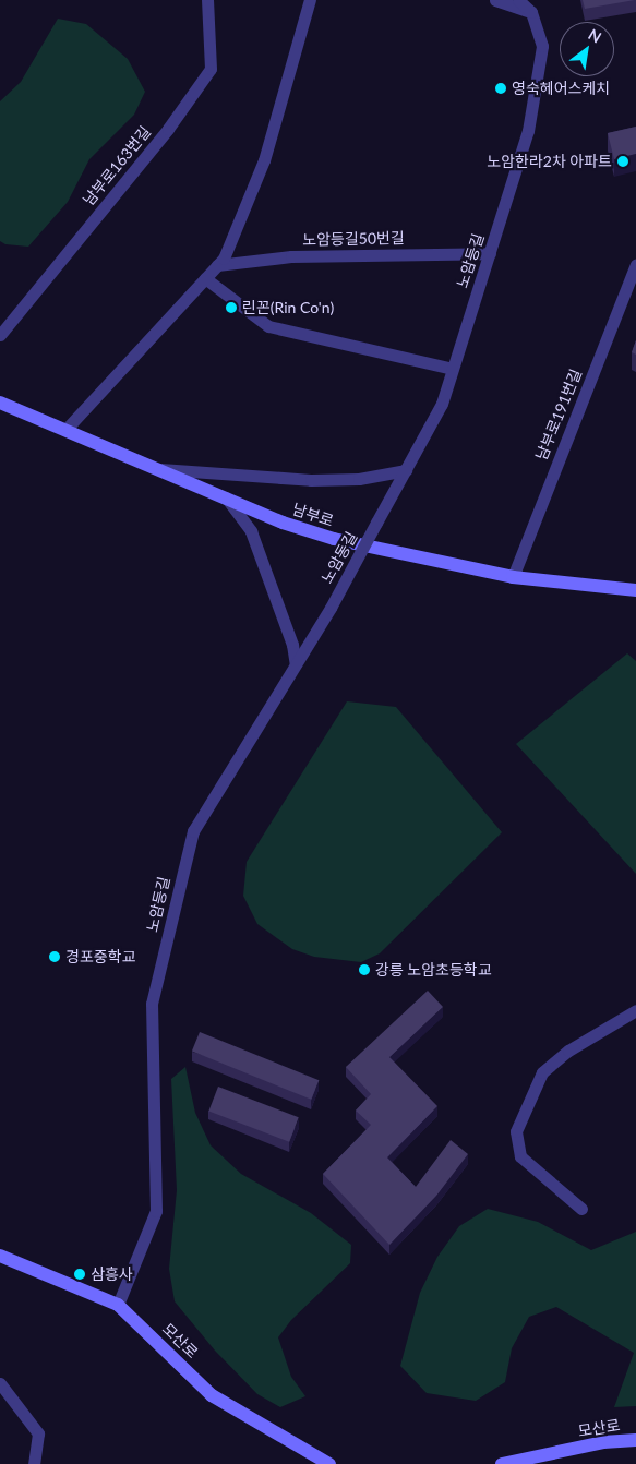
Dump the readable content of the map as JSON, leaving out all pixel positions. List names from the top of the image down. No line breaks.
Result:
{"streets":{"street":["남부로163번길","노암등길50번길","노암등길","남부로191번길","남부로","노암동길","모산로"]},"crossings":[["노암등길50번길","노암등길"],["노암등길","노암동길"],["노암등길","모산로"],["남부로191번길","남부로"]],"places":["영숙헤어스케치","노암한라2차 아파트","린꼰(Rin Co'n)","경포중학교","강릉 노암초등학교","삼흥사"],"north":"top right"}
